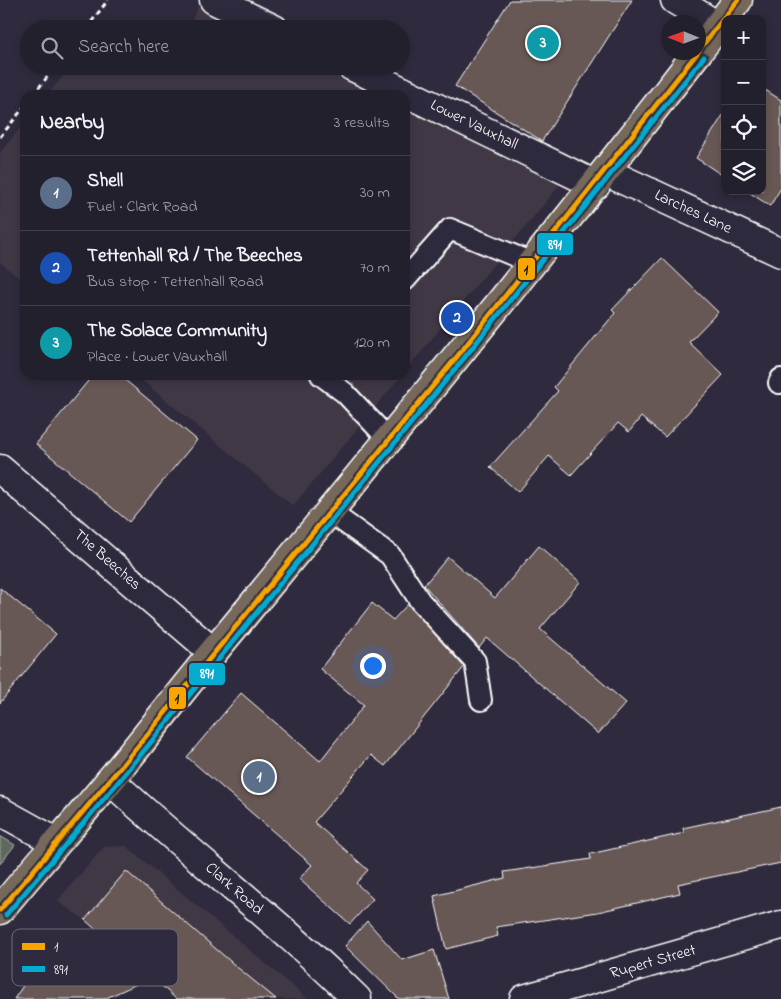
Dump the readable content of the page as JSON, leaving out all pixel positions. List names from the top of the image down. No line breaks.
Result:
{"streets":{"street":["Lower Vauxhall","Larches Lane","The Beeches","Clark Road","Rupert Street"]},"crossings":[["Lower Vauxhall","Larches Lane"]],"lines":["transit line 1","transit line 891"],"legend":["1","891"],"north":"left","page":{"map_buttons":["+","−"],"search":"Search here","pins":["3","2","1"],"heading":["Nearby","3 results"],"list":[{"mark":"1","name":"Shell","note":"Fuel · Clark Road","value":"30 m"},{"mark":"2","name":"Tettenhall Rd / The Beeches","note":"Bus stop · Tettenhall Road","value":"70 m"},{"mark":"3","name":"The Solace Community","note":"Place · Lower Vauxhall","value":"120 m"}]}}
